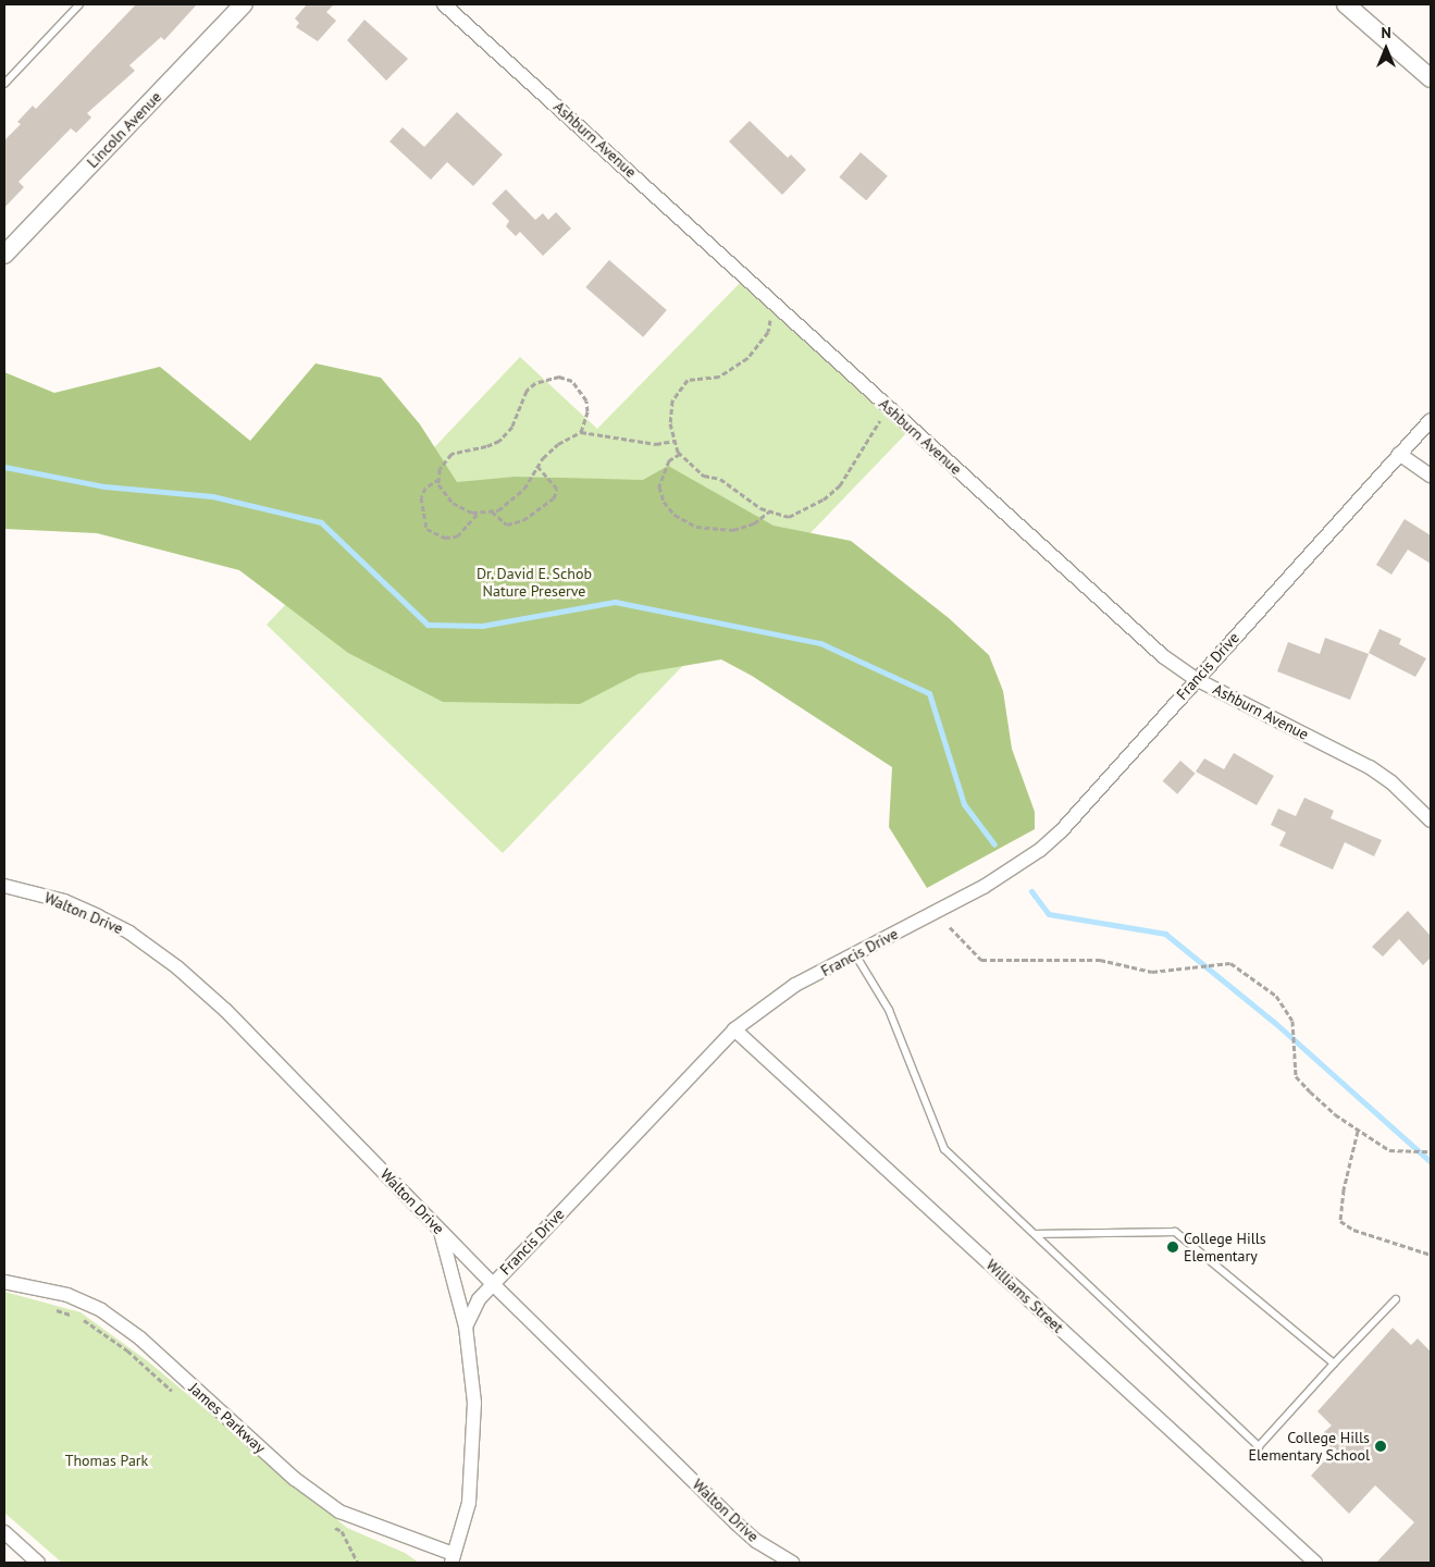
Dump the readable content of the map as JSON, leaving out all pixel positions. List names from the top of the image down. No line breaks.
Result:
{"streets":{"street":["Lincoln Avenue","Ashburn Avenue","Francis Drive","Walton Drive","Williams Street","James Parkway"]},"crossings":[["Ashburn Avenue","Francis Drive"],["Francis Drive","Walton Drive"],["Francis Drive","Williams Street"]],"parks":["Dr. David E. Schob Nature Preserve","Thomas Park"],"places":["College Hills Elementary","College Hills Elementary School"],"north":"top"}
